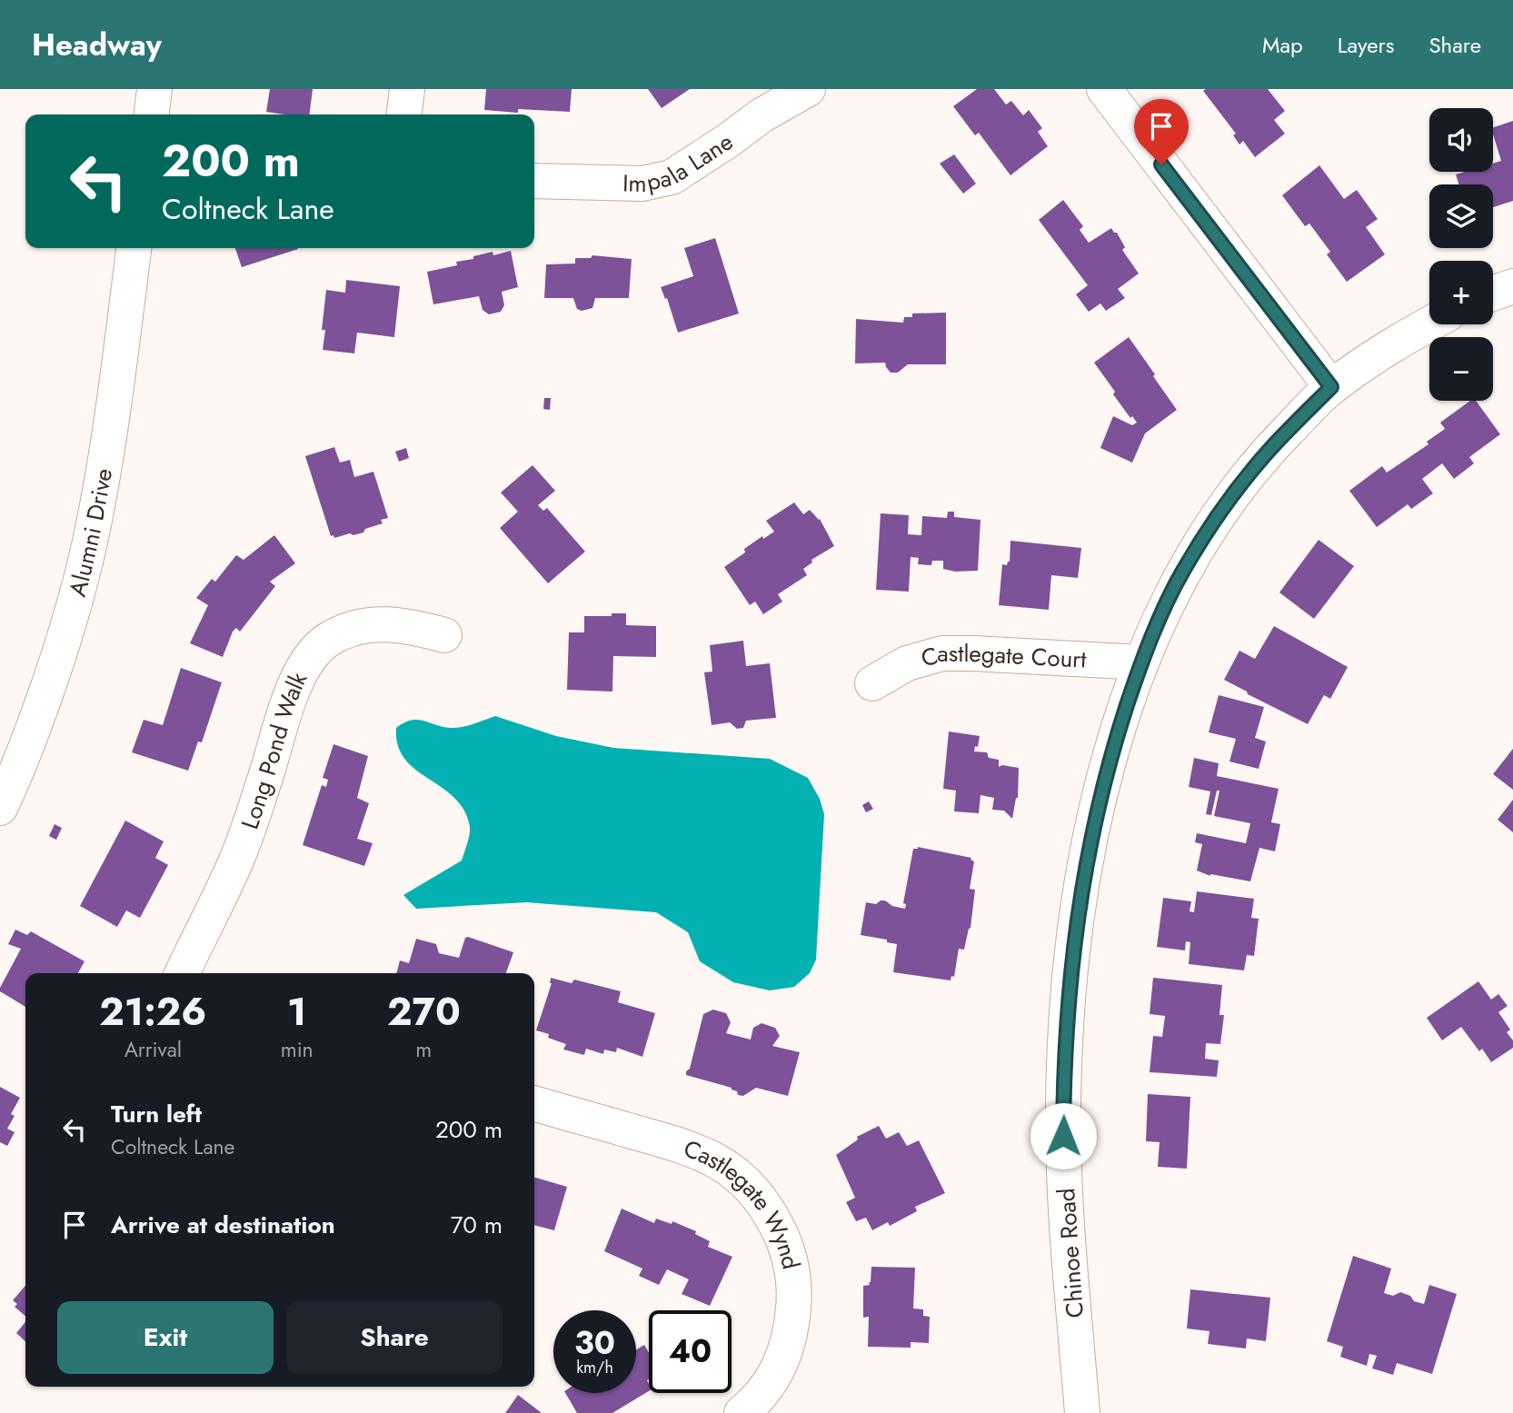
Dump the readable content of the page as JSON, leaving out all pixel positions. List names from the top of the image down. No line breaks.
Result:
{"streets":{"street":["Impala Lane","Alumni Drive","Castlegate Court","Long Pond Walk","Castlegate Wynd","Chinoe Road"]},"crossings":[["Castlegate Court","Chinoe Road"]],"page":{"header":"Headway","nav":["Map","Layers","Share"],"map_buttons":["+","−"],"turn":["200 m","Coltneck Lane"],"eta":["21:26","Arrival","1","min","270","m"],"list":[{"name":"Turn left","note":"Coltneck Lane","value":"200 m"},{"name":"Arrive at destination","value":"70 m"}],"buttons":["Exit","Share"],"speed":"30 km/h","limit":"40"}}
